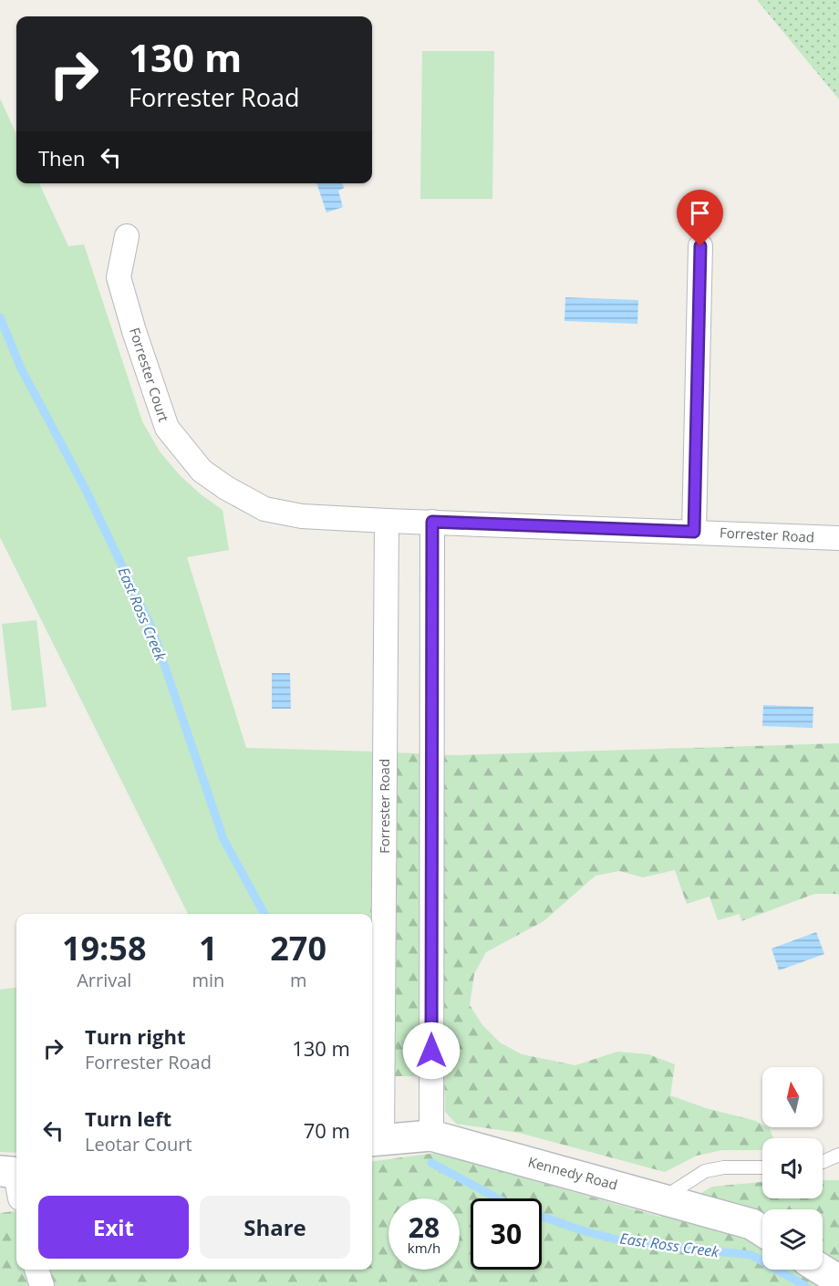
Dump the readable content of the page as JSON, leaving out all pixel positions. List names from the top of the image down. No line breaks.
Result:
{"streets":{"street":["Forrester Court","Forrester Road","Kennedy Road"]},"crossings":[["Forrester Court","Forrester Road"],["Forrester Road","Kennedy Road"]],"water":["East Ross Creek"],"north":"top","page":{"turn":["130 m","Forrester Road"],"then":"Then","eta":["19:58","Arrival","1","min","270","m"],"list":[{"name":"Turn right","note":"Forrester Road","value":"130 m"},{"name":"Turn left","note":"Leotar Court","value":"70 m"}],"buttons":["Exit","Share"],"speed":"28 km/h","limit":"30"}}
